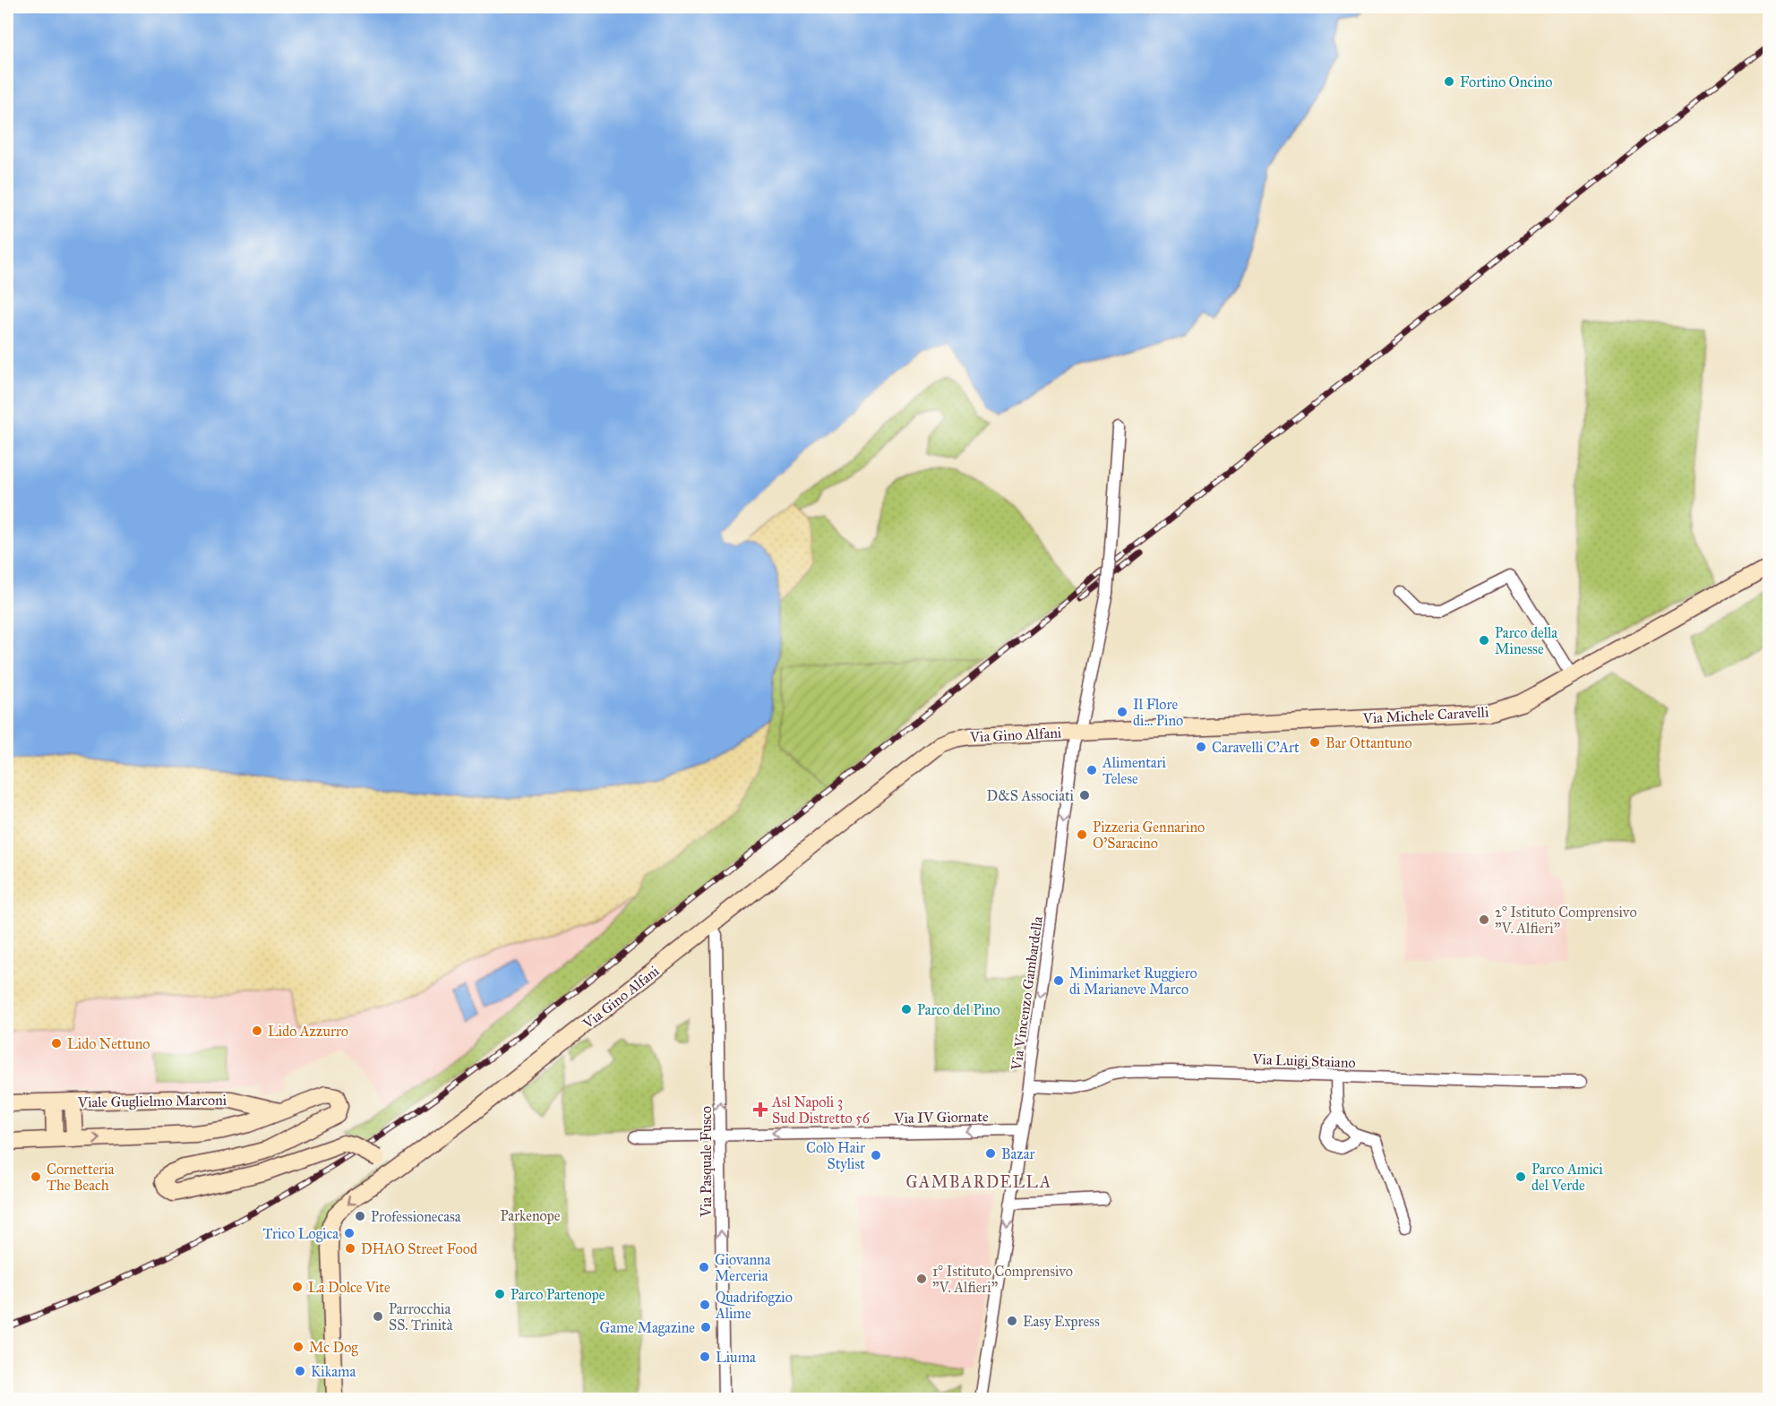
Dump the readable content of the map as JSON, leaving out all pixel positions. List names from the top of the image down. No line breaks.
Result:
{"streets":{"street":["Via Michele Caravelli","Via Gino Alfani","Via Vincenzo Gambardella","Via Luigi Staiano","Viale Guglielmo Marconi","Via IV Giornate","Via Pasquale Fusco"]},"crossings":[["Via Michele Caravelli","Via Gino Alfani"],["Via Michele Caravelli","Via Vincenzo Gambardella"],["Via Gino Alfani","Via Vincenzo Gambardella"],["Via Gino Alfani","Via Pasquale Fusco"],["Via Vincenzo Gambardella","Via Luigi Staiano"],["Via Vincenzo Gambardella","Via IV Giornate"],["Via IV Giornate","Via Pasquale Fusco"]],"one_way":["Via Vincenzo Gambardella","Via IV Giornate","Via Pasquale Fusco"],"districts":["GAMBARDELLA"],"parks":["Parkenope"],"places":{"other":["Fortino Oncino","Parco della Minesse","Il Flore di... Pino","Bar Ottantuno","Caravelli C'Art","Alimentari Telese","D&S Associati","Pizzeria Gennarino O'Saracino","2° Istituto Comprensivo \"V. Alfieri\"","Minimarket Ruggiero di Marianeve Marco","Parco del Pino","Lido Azzurro","Lido Nettuno","Bazar","Colò Hair Stylist","Cornetteria The Beach","Parco Amici del Verde","Professionecasa","Trico Logica","DHAO Street Food","Giovanna Merceria","1° Istituto Comprensivo \"V. Alfieri\"","La Dolce Vite","Parco Partenope","Quadrifogzio Alime","Parrocchia SS. Trinità","Easy Express","Game Magazine","Mc Dog","Liuma","Kikama"],"health":["Asl Napoli 3 Sud Distretto 56"]}}
